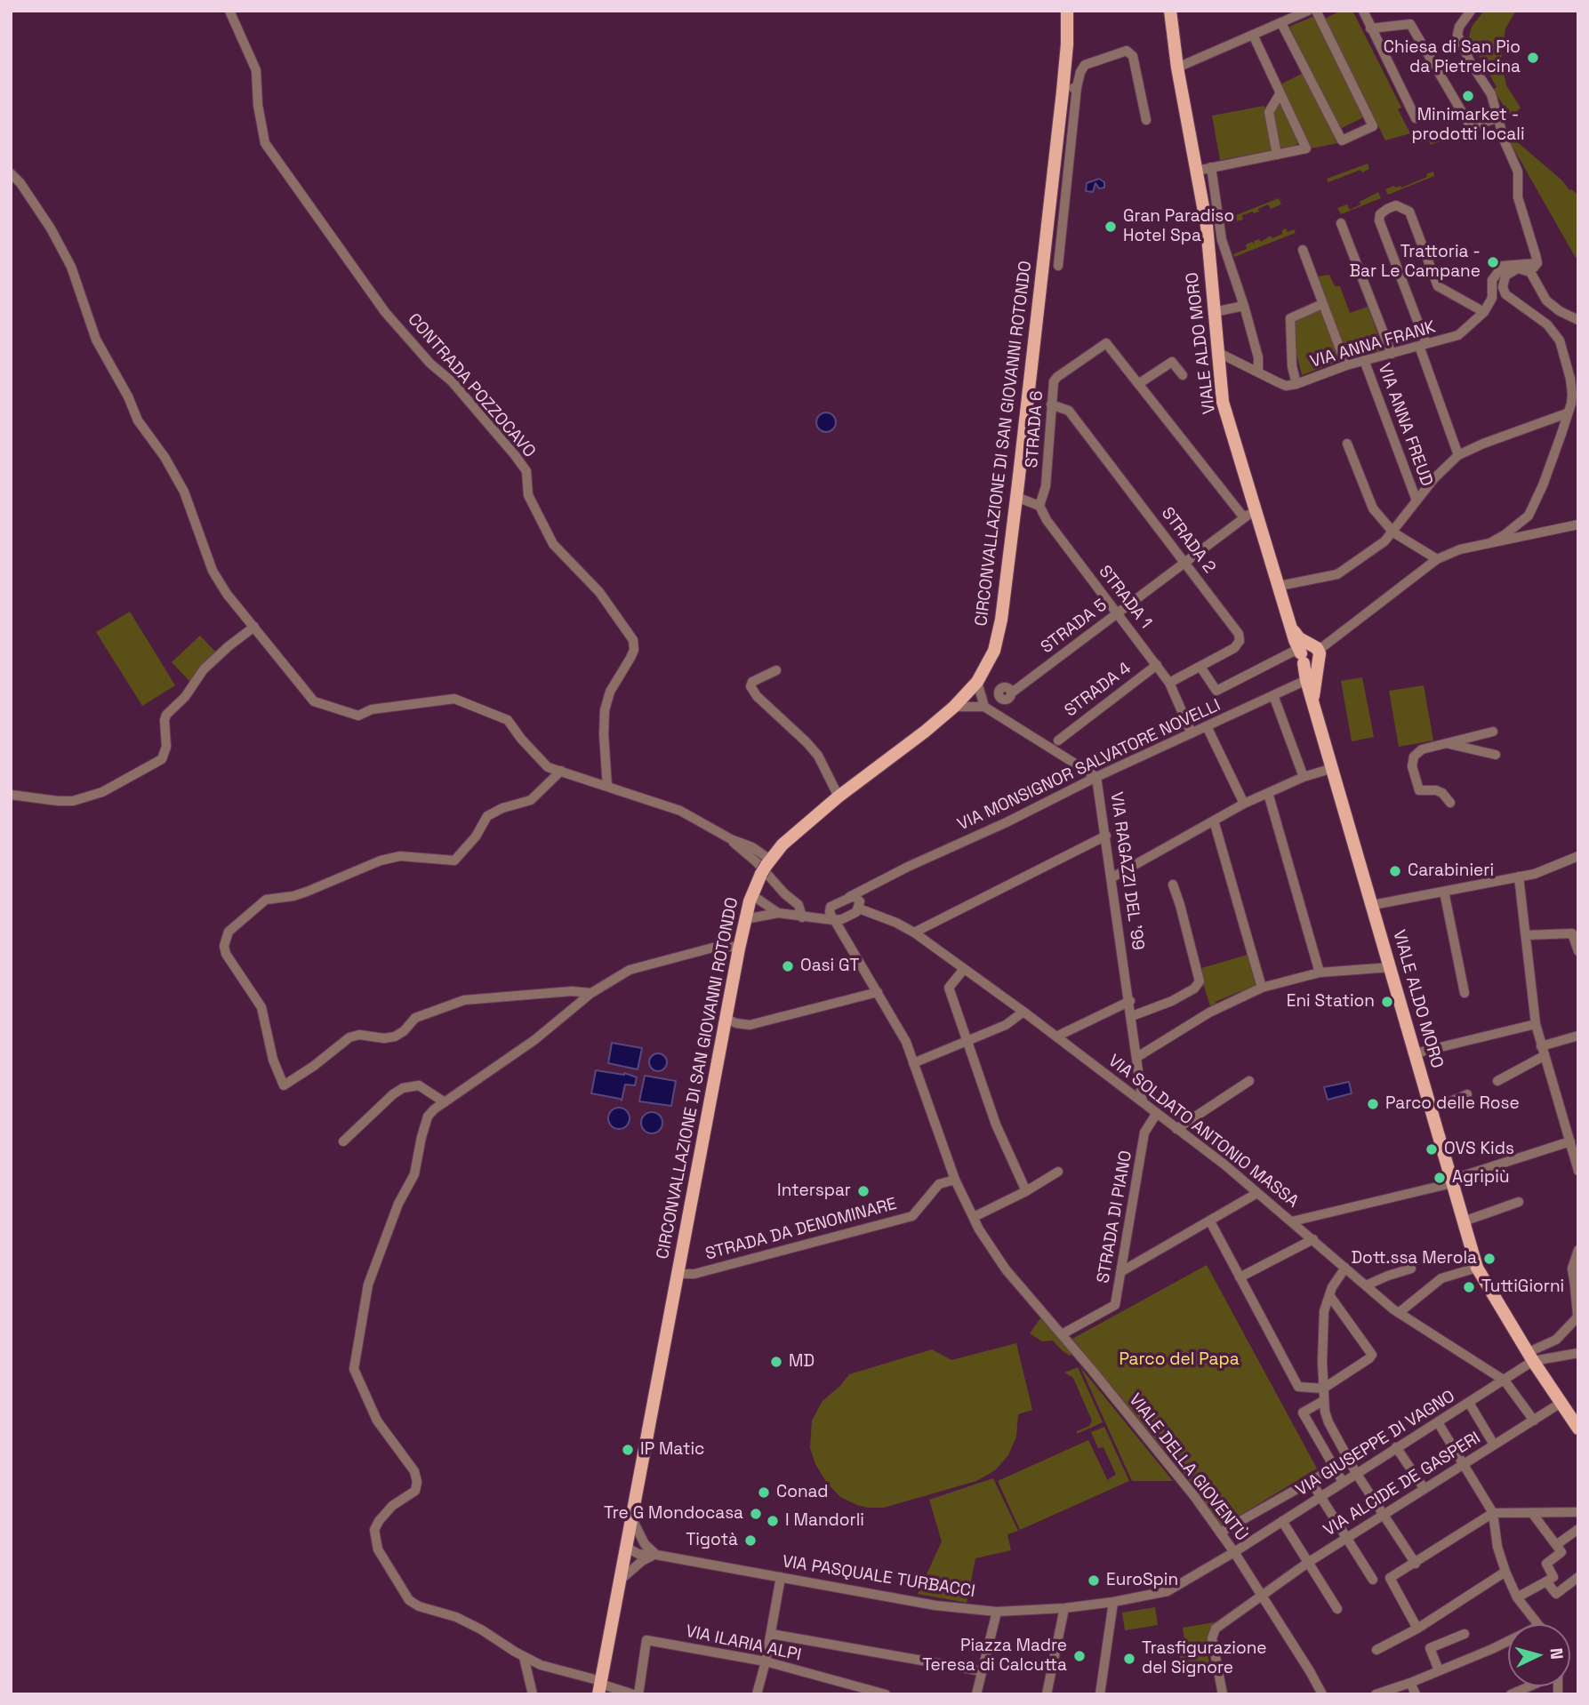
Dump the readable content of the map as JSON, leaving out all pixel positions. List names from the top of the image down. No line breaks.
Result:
{"streets":{"main road":["VIALE ALDO MORO","CIRCONVALLAZIONE DI SAN GIOVANNI ROTONDO"],"street":["VIA ANNA FRANK","CONTRADA POZZOCAVO","VIA ANNA FREUD","STRADA 6","STRADA 2","STRADA 1","STRADA 5","STRADA 4","VIA MONSIGNOR SALVATORE NOVELLI","VIA RAGAZZI DEL '99","VIA SOLDATO ANTONIO MASSA","STRADA DI PIANO","STRADA DA DENOMINARE","VIA GIUSEPPE DI VAGNO","VIALE DELLA GIOVENTÙ","VIA ALCIDE DE GASPERI","VIA PASQUALE TURBACCI","VIA ILARIA ALPI"]},"crossings":[["VIALE ALDO MORO","VIA ANNA FRANK"],["VIALE ALDO MORO","STRADA 5"],["VIALE ALDO MORO","VIA MONSIGNOR SALVATORE NOVELLI"],["VIALE ALDO MORO","VIA GIUSEPPE DI VAGNO"],["VIALE ALDO MORO","VIA ALCIDE DE GASPERI"],["VIA ANNA FRANK","VIA ANNA FREUD"],["STRADA 6","STRADA 2"],["STRADA 6","STRADA 1"],["CIRCONVALLAZIONE DI SAN GIOVANNI ROTONDO","STRADA DA DENOMINARE"],["CIRCONVALLAZIONE DI SAN GIOVANNI ROTONDO","VIA PASQUALE TURBACCI"],["STRADA 2","STRADA 1"],["STRADA 2","STRADA 5"],["STRADA 1","STRADA 5"],["STRADA 1","STRADA 4"],["STRADA 1","VIA MONSIGNOR SALVATORE NOVELLI"],["VIA MONSIGNOR SALVATORE NOVELLI","VIA RAGAZZI DEL '99"],["VIA MONSIGNOR SALVATORE NOVELLI","VIA SOLDATO ANTONIO MASSA"],["VIA MONSIGNOR SALVATORE NOVELLI","VIALE DELLA GIOVENTÙ"],["VIA RAGAZZI DEL '99","VIA SOLDATO ANTONIO MASSA"],["VIA SOLDATO ANTONIO MASSA","STRADA DI PIANO"],["VIA SOLDATO ANTONIO MASSA","VIA GIUSEPPE DI VAGNO"],["STRADA DI PIANO","VIALE DELLA GIOVENTÙ"],["STRADA DA DENOMINARE","VIALE DELLA GIOVENTÙ"],["VIA GIUSEPPE DI VAGNO","VIALE DELLA GIOVENTÙ"],["VIA GIUSEPPE DI VAGNO","VIA PASQUALE TURBACCI"],["VIALE DELLA GIOVENTÙ","VIA ALCIDE DE GASPERI"],["VIALE DELLA GIOVENTÙ","VIA PASQUALE TURBACCI"]],"parks":["Parco del Papa"],"places":["Chiesa di San Pio da Pietrelcina","Minimarket - prodotti locali","Gran Paradiso Hotel Spa","Trattoria - Bar Le Campane","Carabinieri","Oasi GT","Eni Station","Parco delle Rose","OVS Kids","Agripiù","Interspar","Dott.ssa Merola","TuttiGiorni","MD","IP Matic","Conad","Tre G Mondocasa","I Mandorli","Tigotà","EuroSpin","Piazza Madre Teresa di Calcutta","Trasfigurazione del Signore"],"north":"right"}
